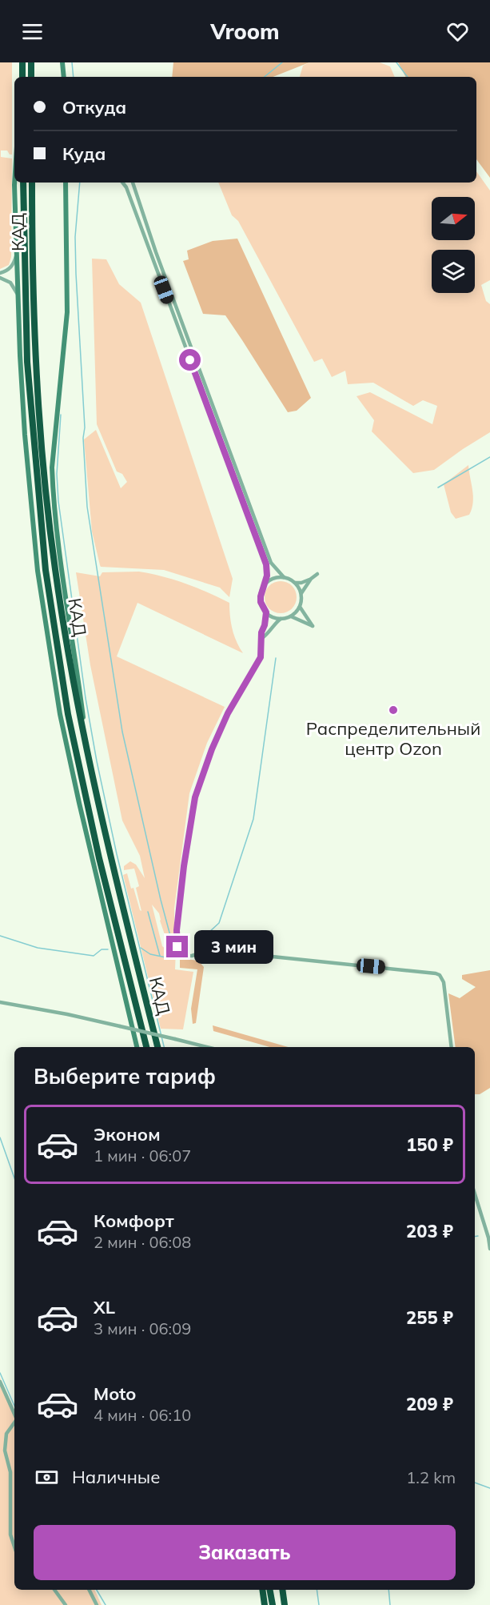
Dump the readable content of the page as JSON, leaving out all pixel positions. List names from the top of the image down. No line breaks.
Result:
{"streets":{"highway":["КАД"]},"places":["Распределительный центр Ozon"],"north":"right","page":{"header":"Vroom","banner":["Откуда","Куда"],"bubble":"3 мин","heading":"Выберите тариф","list":[{"name":"Эконом","note":"1 мин · 06:07","value":"150 ₽"},{"name":"Комфорт","note":"2 мин · 06:08","value":"203 ₽"},{"name":"XL","note":"3 мин · 06:09","value":"255 ₽"},{"name":"Moto","note":"4 мин · 06:10","value":"209 ₽"}],"pay":["Наличные","1.2 km"],"buttons":"Заказать"}}
